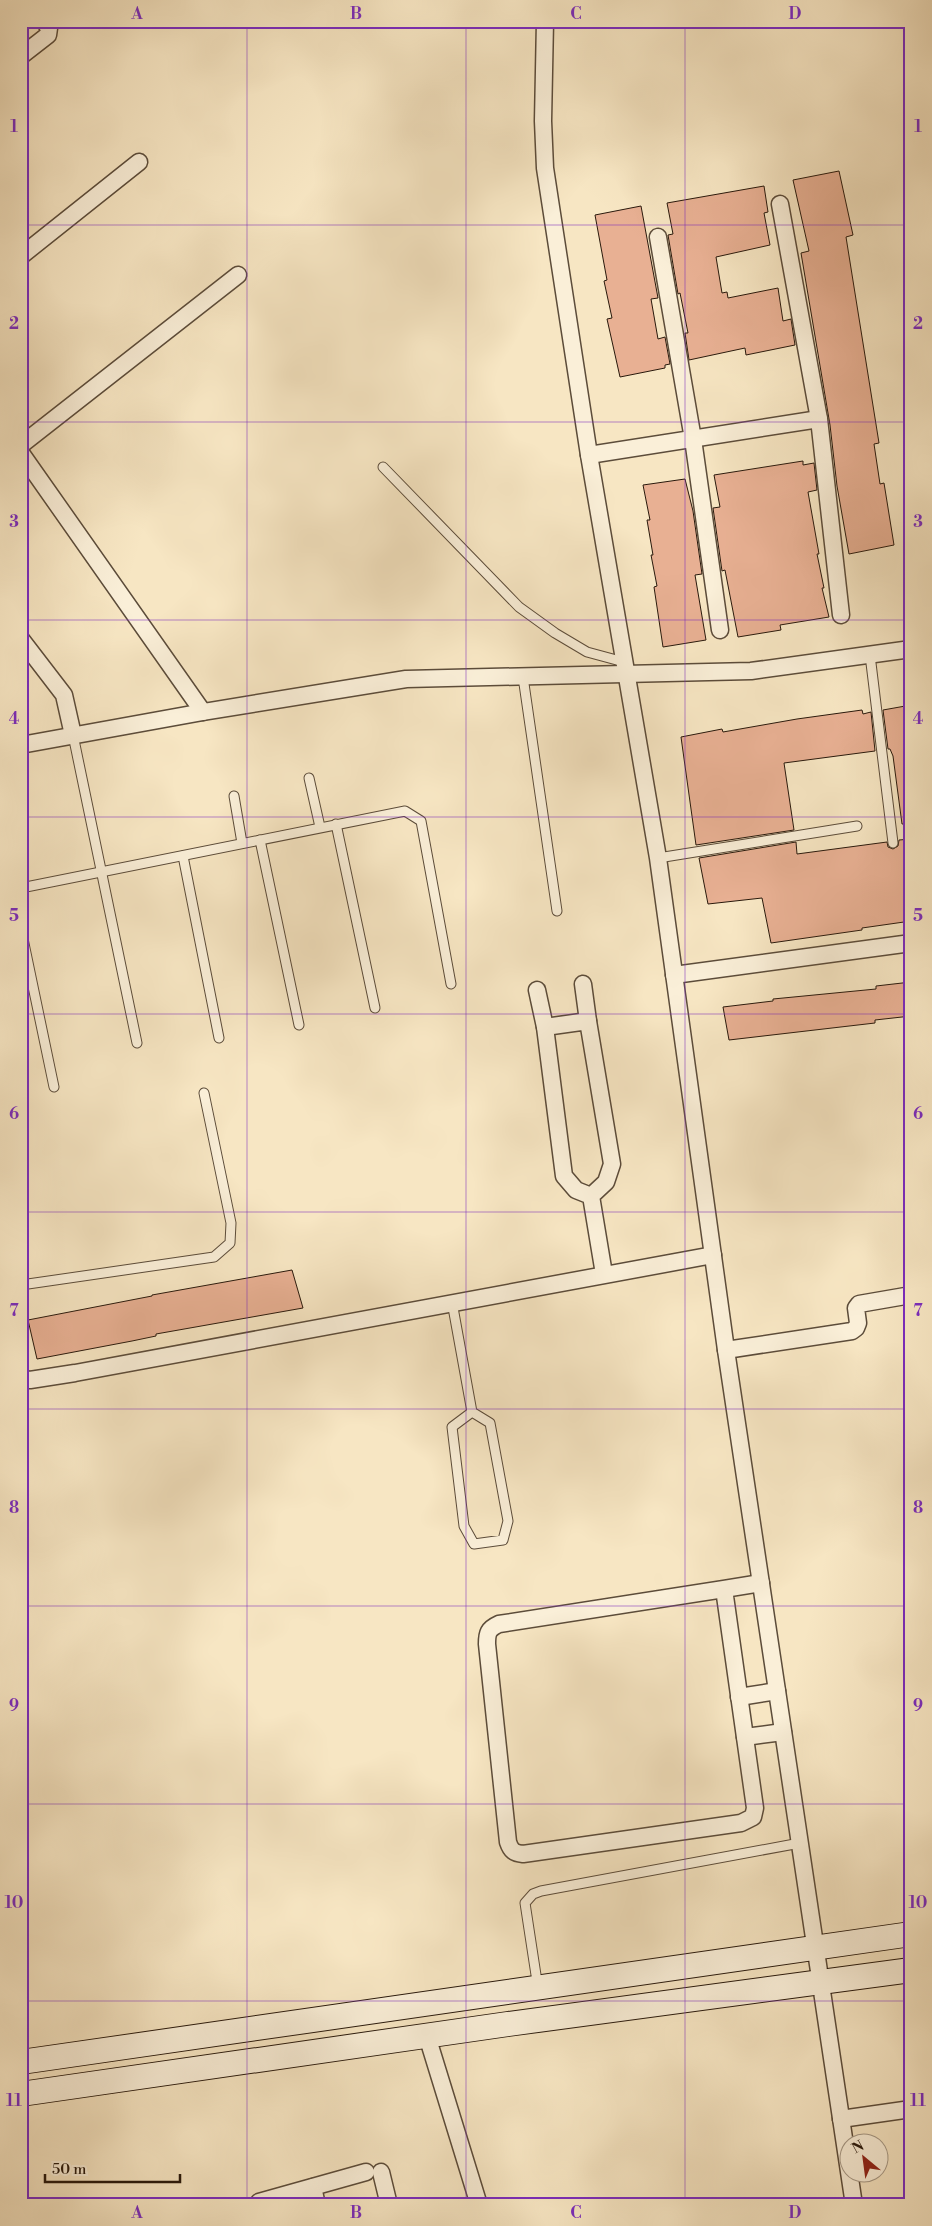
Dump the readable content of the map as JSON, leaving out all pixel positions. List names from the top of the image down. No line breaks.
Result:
{"scale_bar":"50 m","north":"top left","grid":{"columns":["A","B","C","D"],"rows":["1","2","3","4","5","6","7","8","9","10","11"]}}
